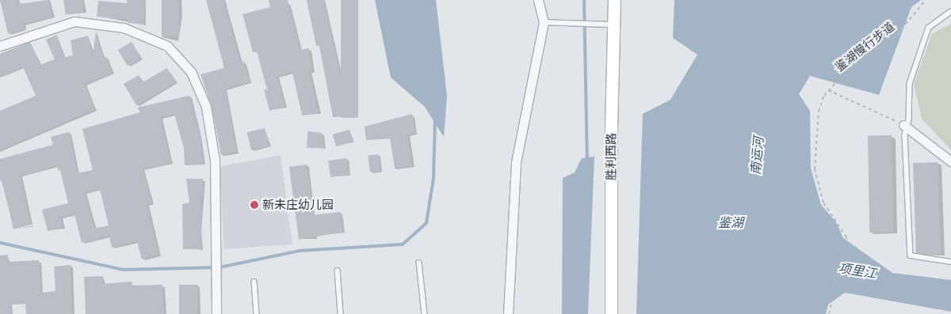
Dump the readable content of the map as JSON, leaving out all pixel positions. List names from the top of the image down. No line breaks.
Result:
{"streets":{"street":["胜利西路"],"path":["鉴湖慢行步道"]},"water":["南运河","鉴湖","项里江"],"places":["新未庄幼儿园"]}
